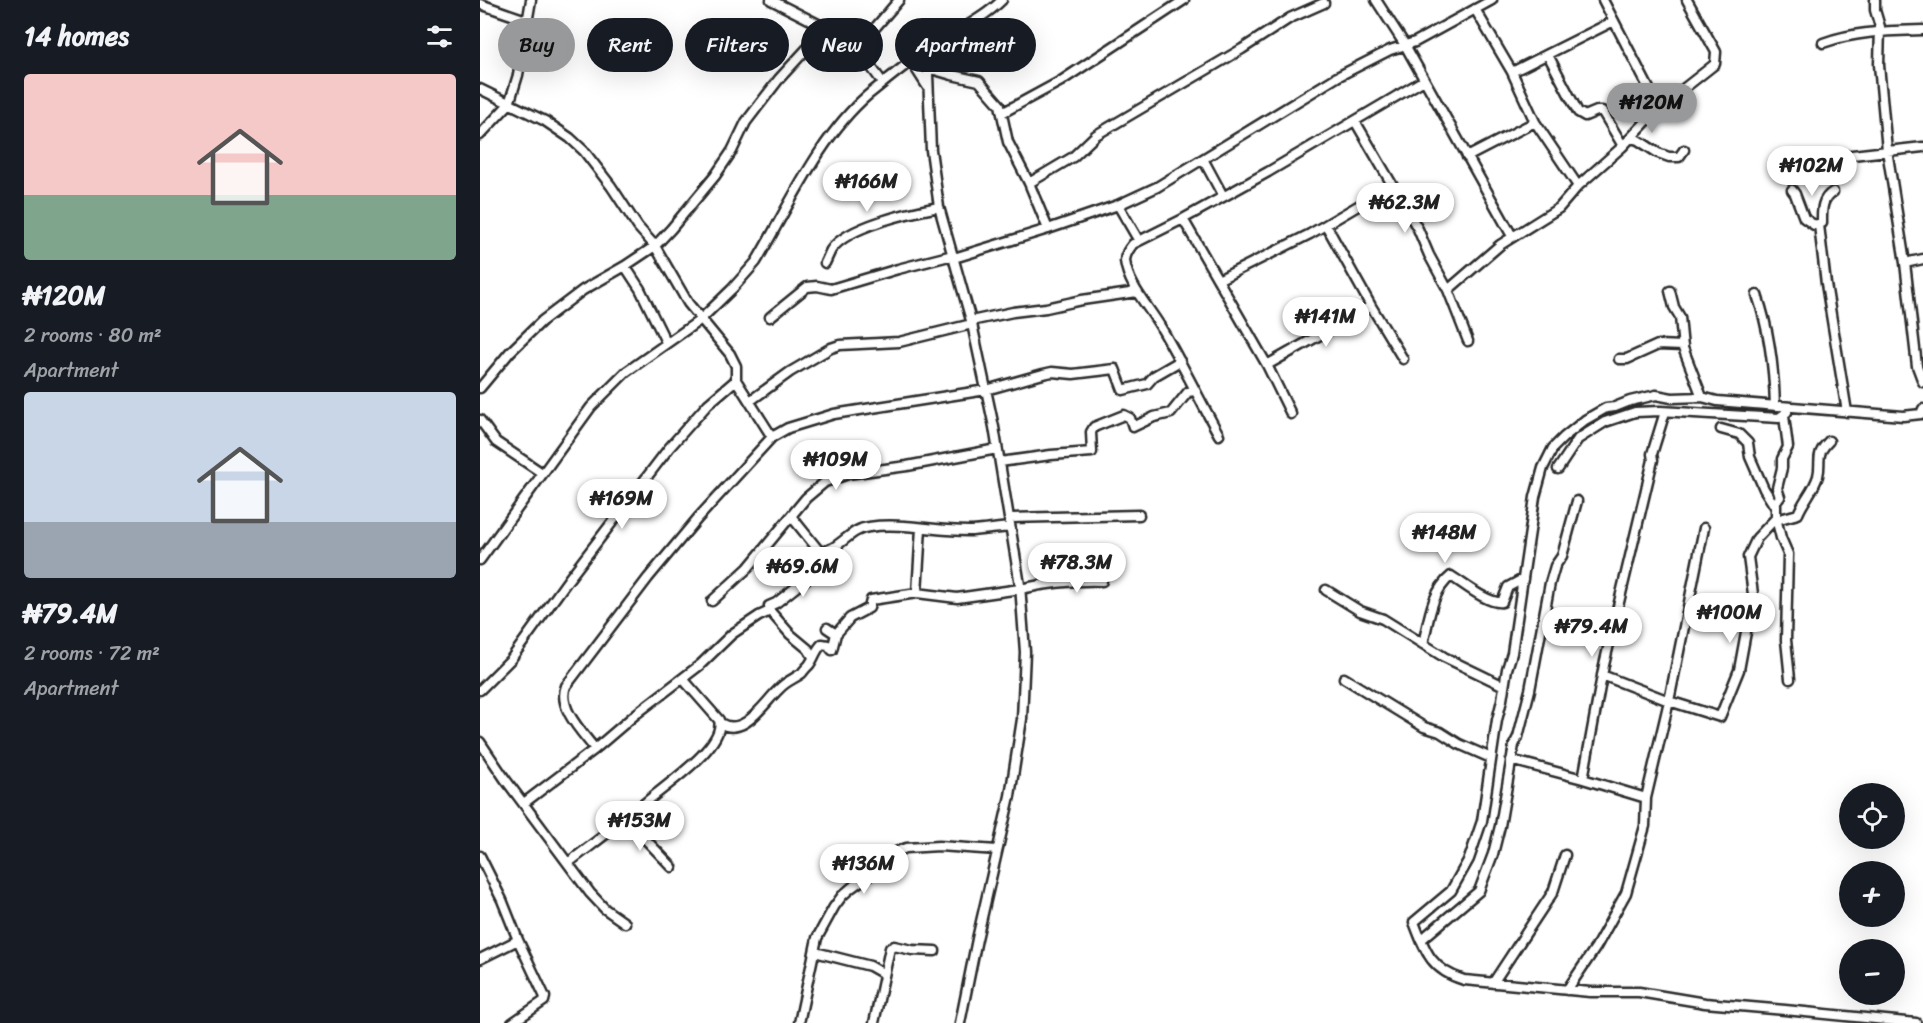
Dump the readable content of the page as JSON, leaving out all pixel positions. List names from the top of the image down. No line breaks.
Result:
{"page":{"heading":"14 homes","chip":["Buy","Rent","Filters","New","Apartment"],"list":[{"name":"₦120M","note":"2 rooms · 80 m² · Apartment"},{"name":"₦79.4M","note":"2 rooms · 72 m² · Apartment"}],"price":["₦120M","₦102M","₦166M","₦62.3M","₦141M","₦109M","₦169M","₦148M","₦78.3M","₦69.6M","₦100M","₦79.4M","₦153M","₦136M"],"map_buttons":["+","−"]}}
